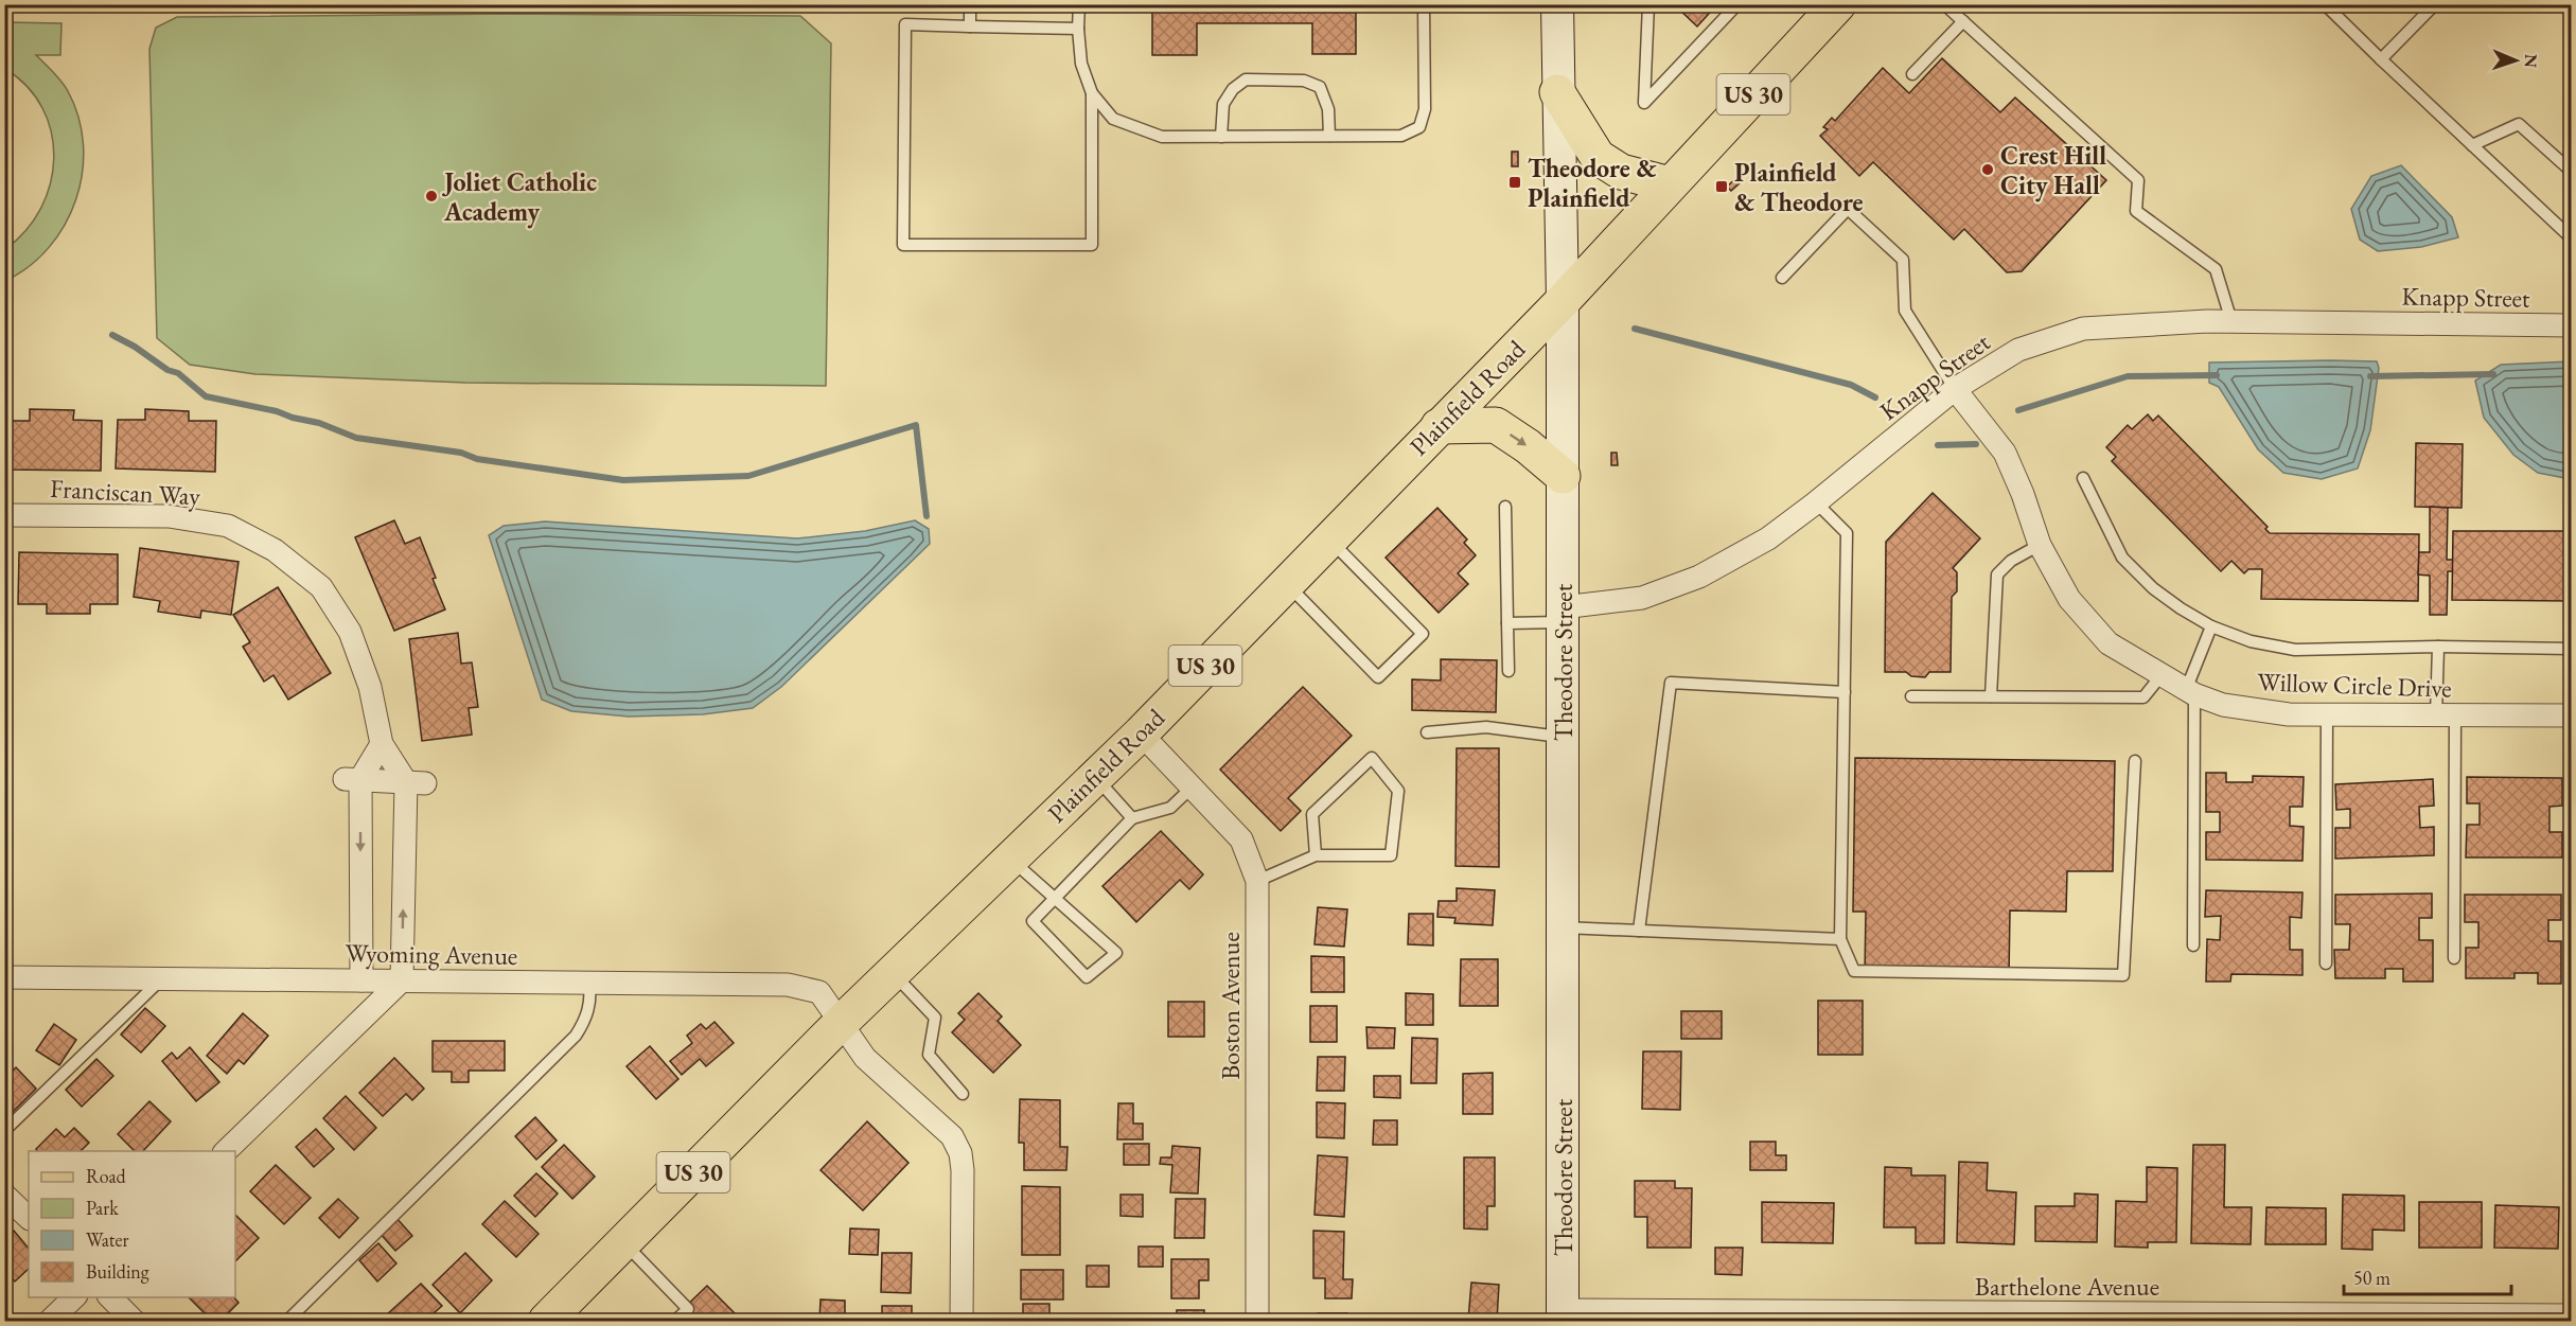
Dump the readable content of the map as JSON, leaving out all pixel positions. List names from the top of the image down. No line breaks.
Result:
{"streets":{"main road":["US 30","Plainfield Road","Theodore Street"],"street":["Knapp Street","Franciscan Way","Willow Circle Drive","Wyoming Avenue","Boston Avenue","Barthelone Avenue"]},"crossings":[["Knapp Street","Theodore Street"],["Knapp Street","Willow Circle Drive"],["Plainfield Road","Theodore Street"],["Plainfield Road","Wyoming Avenue"],["Plainfield Road","Boston Avenue"],["Theodore Street","Barthelone Avenue"]],"places":{"other":["Crest Hill City Hall","Joliet Catholic Academy"],"transit":["Theodore & Plainfield","Plainfield & Theodore"]},"legend":["Road","Park","Water","Building"],"scale_bar":"50 m","north":"right"}
